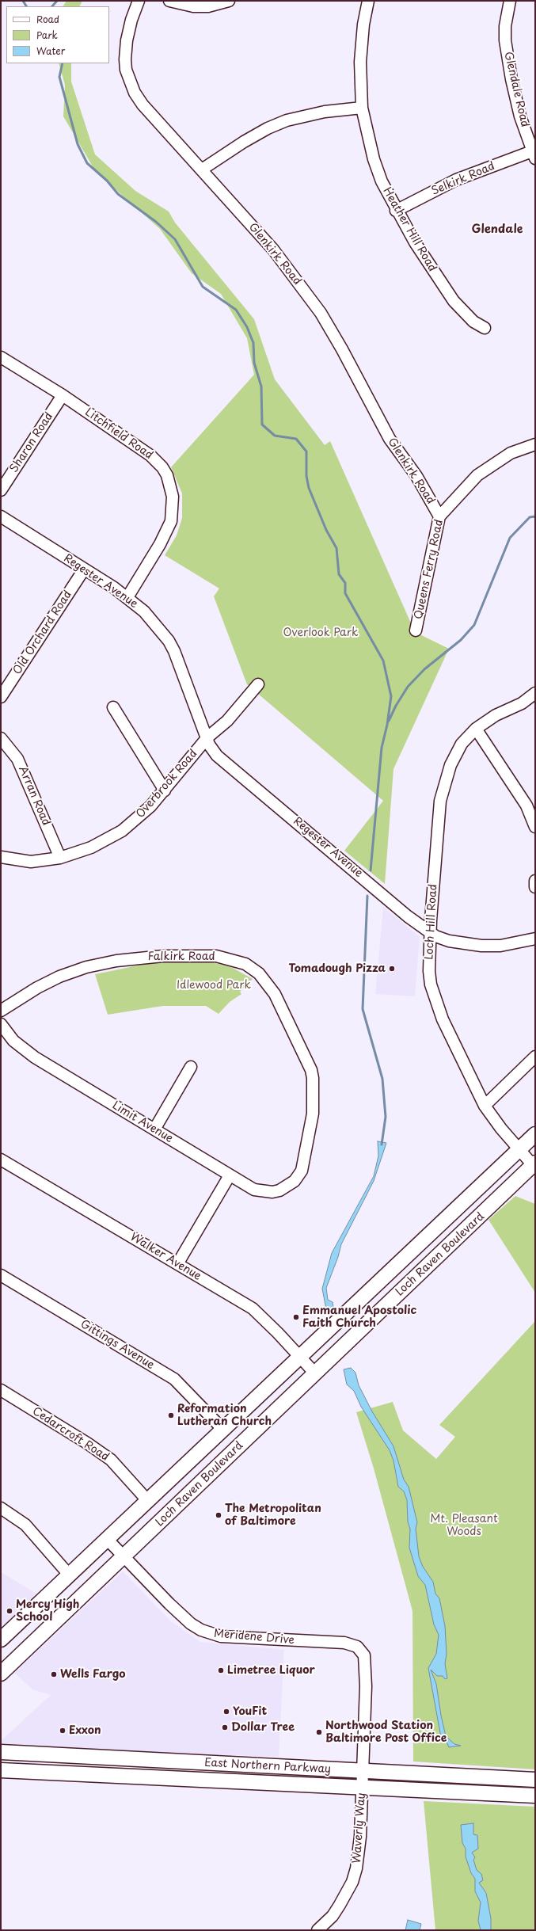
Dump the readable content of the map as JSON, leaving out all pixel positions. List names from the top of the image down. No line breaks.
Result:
{"streets":{"main road":["Loch Raven Boulevard","East Northern Parkway"],"street":["Glendale Road","Selkirk Road","Heather Hill Road","Glenkirk Road","Litchfield Road","Sharon Road","Queens Ferry Road","Regester Avenue","Old Orchard Road","Overbrook Road","Arran Road","Loch Hill Road","Falkirk Road","Limit Avenue","Walker Avenue","Gittings Avenue","Cedarcroft Road","Meridene Drive","Waverly Way"]},"crossings":[["Glendale Road","Selkirk Road"],["Selkirk Road","Heather Hill Road"],["Glenkirk Road","Queens Ferry Road"],["Litchfield Road","Sharon Road"],["Litchfield Road","Regester Avenue"],["Regester Avenue","Old Orchard Road"],["Regester Avenue","Overbrook Road"],["Regester Avenue","Loch Hill Road"],["Overbrook Road","Arran Road"],["Loch Hill Road","Loch Raven Boulevard"],["Falkirk Road","Limit Avenue"],["Loch Raven Boulevard","Walker Avenue"],["Loch Raven Boulevard","Gittings Avenue"],["Loch Raven Boulevard","Cedarcroft Road"],["Loch Raven Boulevard","Meridene Drive"],["Meridene Drive","Waverly Way"],["East Northern Parkway","Waverly Way"]],"districts":["Glendale"],"parks":["Overlook Park","Idlewood Park","Mt. Pleasant Woods"],"places":["Tomadough Pizza","Emmanuel Apostolic Faith Church","Reformation Lutheran Church","The Metropolitan of Baltimore","Mercy High School","Limetree Liquor","Wells Fargo","YouFit","Dollar Tree","Exxon","Northwood Station Baltimore Post Office"],"legend":["Road","Park","Water"]}
